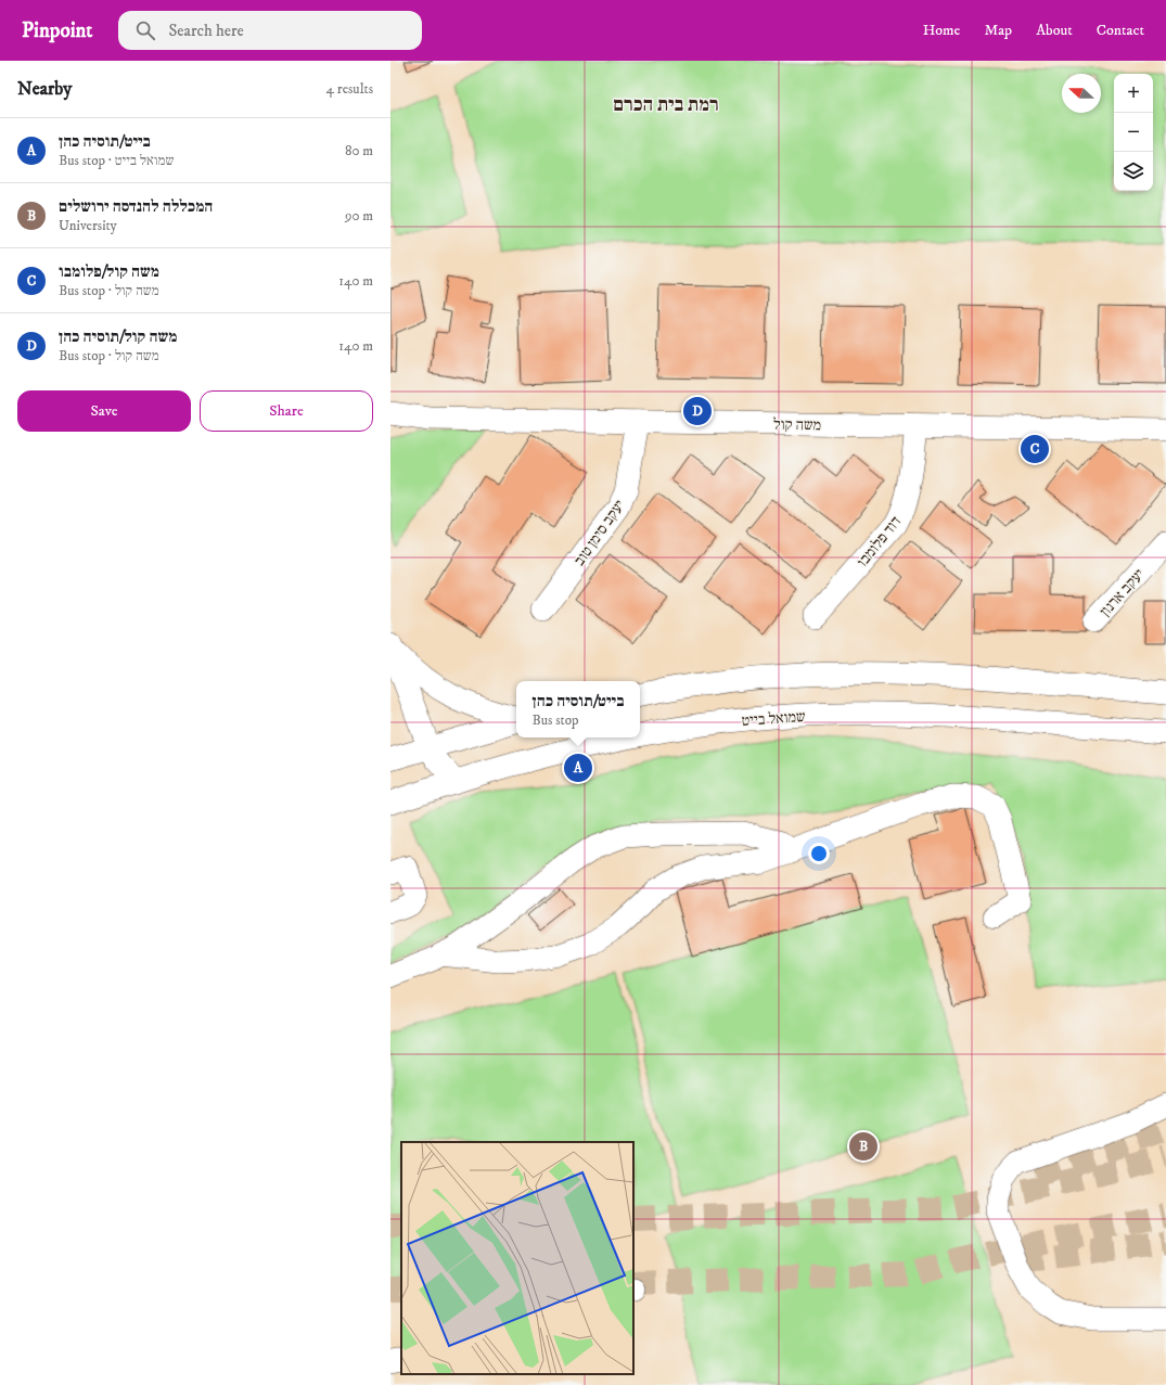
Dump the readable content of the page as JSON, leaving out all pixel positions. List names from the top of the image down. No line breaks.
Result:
{"streets":{"street":["משה קול","יעקב סימן טוב","דוד פלומבו","יעקב ארנון","שמואל בייט"]},"crossings":[["משה קול","יעקב סימן טוב"],["משה קול","דוד פלומבו"]],"districts":["רמת בית הכרם"],"north":"left","page":{"header":"Pinpoint","search":"Search here","nav":["Home","Map","About","Contact"],"heading":["Nearby","4 results"],"map_buttons":["+","−"],"list":[{"mark":"A","name":"בייט/תוסיה כהן","note":"Bus stop · שמואל בייט","value":"80 m"},{"mark":"B","name":"המכללה להנדסה ירושלים","note":"University","value":"90 m"},{"mark":"C","name":"משה קול/פלומבו","note":"Bus stop · משה קול","value":"140 m"},{"mark":"D","name":"משה קול/תוסיה כהן","note":"Bus stop · משה קול","value":"140 m"}],"buttons":["Save","Share"],"pins":["D","C","A","B"],"popup":["בייט/תוסיה כהן","Bus stop"]}}
